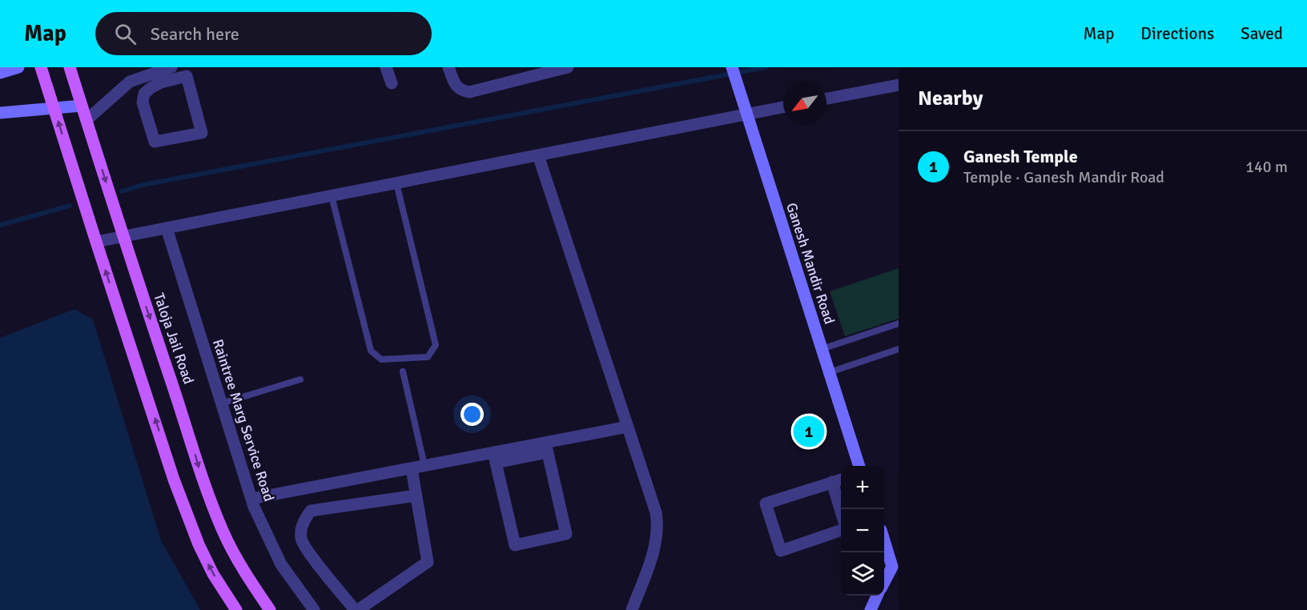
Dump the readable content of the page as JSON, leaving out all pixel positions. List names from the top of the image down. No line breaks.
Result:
{"streets":{"main road":["Taloja Jail Road"],"street":["Ganesh Mandir Road","Raintree Marg Service Road"]},"north":"bottom left","page":{"header":"Map","search":"Search here","nav":["Map","Directions","Saved"],"heading":"Nearby","list":[{"mark":"1","name":"Ganesh Temple","note":"Temple · Ganesh Mandir Road","value":"140 m"}],"pins":"1","map_buttons":["+","−"]}}
